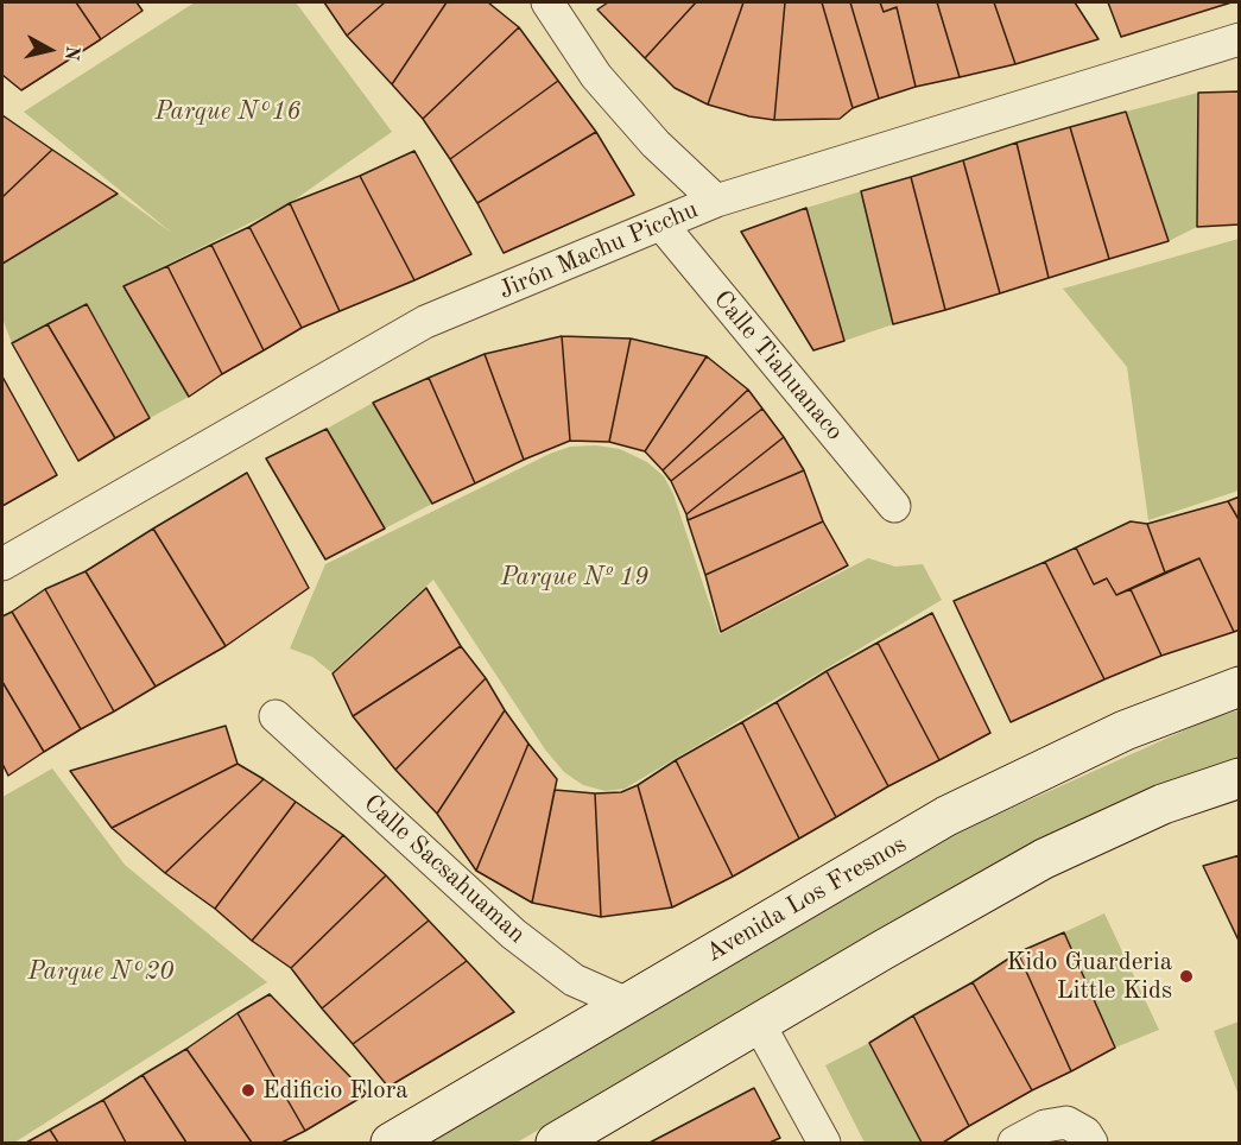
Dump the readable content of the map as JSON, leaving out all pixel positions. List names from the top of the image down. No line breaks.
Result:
{"streets":{"main road":["Avenida Los Fresnos"],"street":["Jirón Machu Picchu","Calle Tiahuanaco","Calle Sacsahuaman"]},"crossings":[["Jirón Machu Picchu","Calle Tiahuanaco"],["Calle Sacsahuaman","Avenida Los Fresnos"]],"parks":["Parque N°16","Parque Nº 19","Parque N°20"],"places":["Kido Guarderia Little Kids","Edificio Flora"],"north":"right"}
